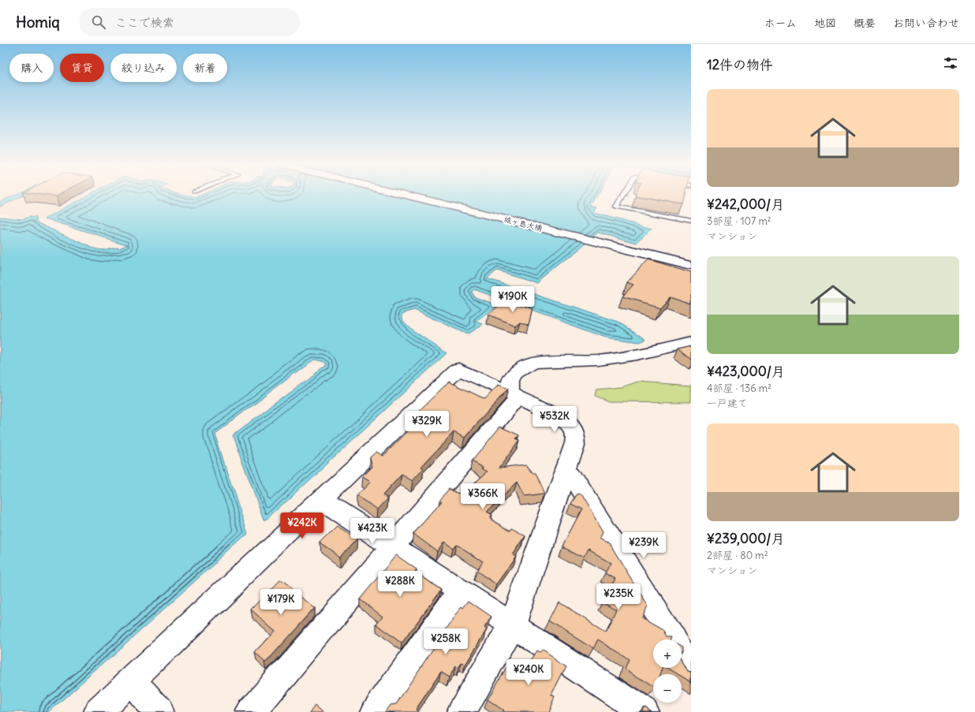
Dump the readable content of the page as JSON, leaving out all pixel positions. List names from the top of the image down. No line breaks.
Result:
{"streets":{"street":["城ヶ島大橋"]},"page":{"header":"Homiq","search":"ここで検索","nav":["ホーム","地図","概要","お問い合わせ"],"heading":"12件の物件","chip":["購入","賃貸","絞り込み","新着"],"list":[{"name":"¥242,000/月","note":"3部屋 · 107 m² · マンション"},{"name":"¥423,000/月","note":"4部屋 · 136 m² · 一戸建て"},{"name":"¥239,000/月","note":"2部屋 · 80 m² · マンション"}],"price":["¥190K","¥532K","¥329K","¥366K","¥242K","¥423K","¥239K","¥288K","¥235K","¥179K","¥258K","¥240K"],"map_buttons":["+","−"]}}
